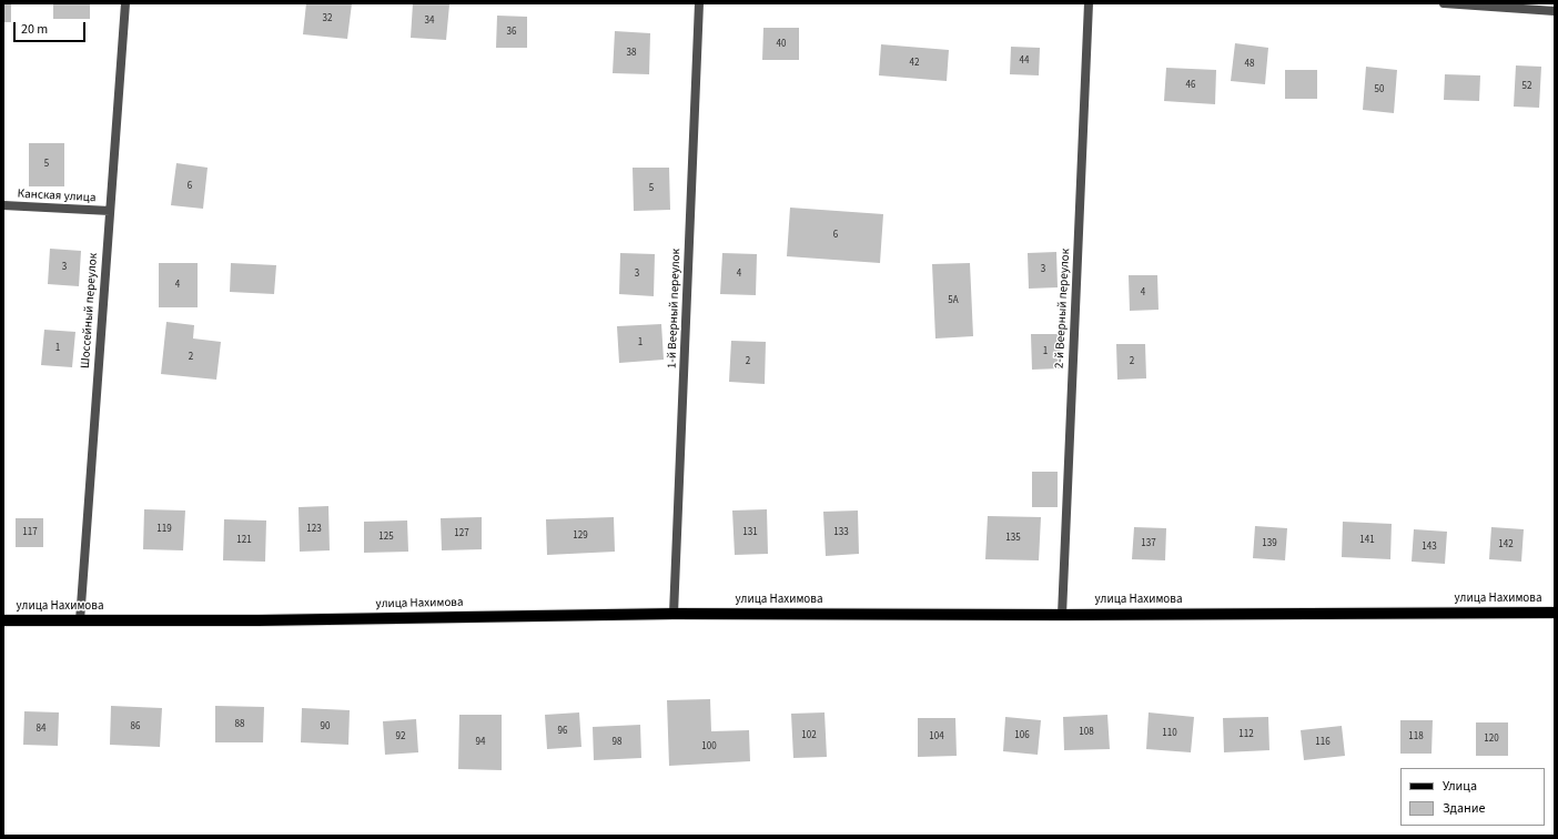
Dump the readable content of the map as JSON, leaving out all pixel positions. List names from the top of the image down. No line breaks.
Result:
{"streets":{"main road":["улица Нахимова"],"street":["Канская улица","1-й Веерный переулок","2-й Веерный переулок","Шоссейный переулок"]},"crossings":[["Канская улица","Шоссейный переулок"],["1-й Веерный переулок","улица Нахимова"],["2-й Веерный переулок","улица Нахимова"],["Шоссейный переулок","улица Нахимова"]],"house_numbers":["32","34","36","40","38","44","42","48","46","52","50","5","6","5","6","3","3","3","4","4","4","5А","1","1","1","2","2","2","119","123","117","131","133","127","129","125","135","121","141","137","139","142","143","88","86","90","84","96","108","110","112","102","106","92","104","118","120","94","98","116","100"],"legend":["Улица","Здание"],"scale_bar":"20 m"}
